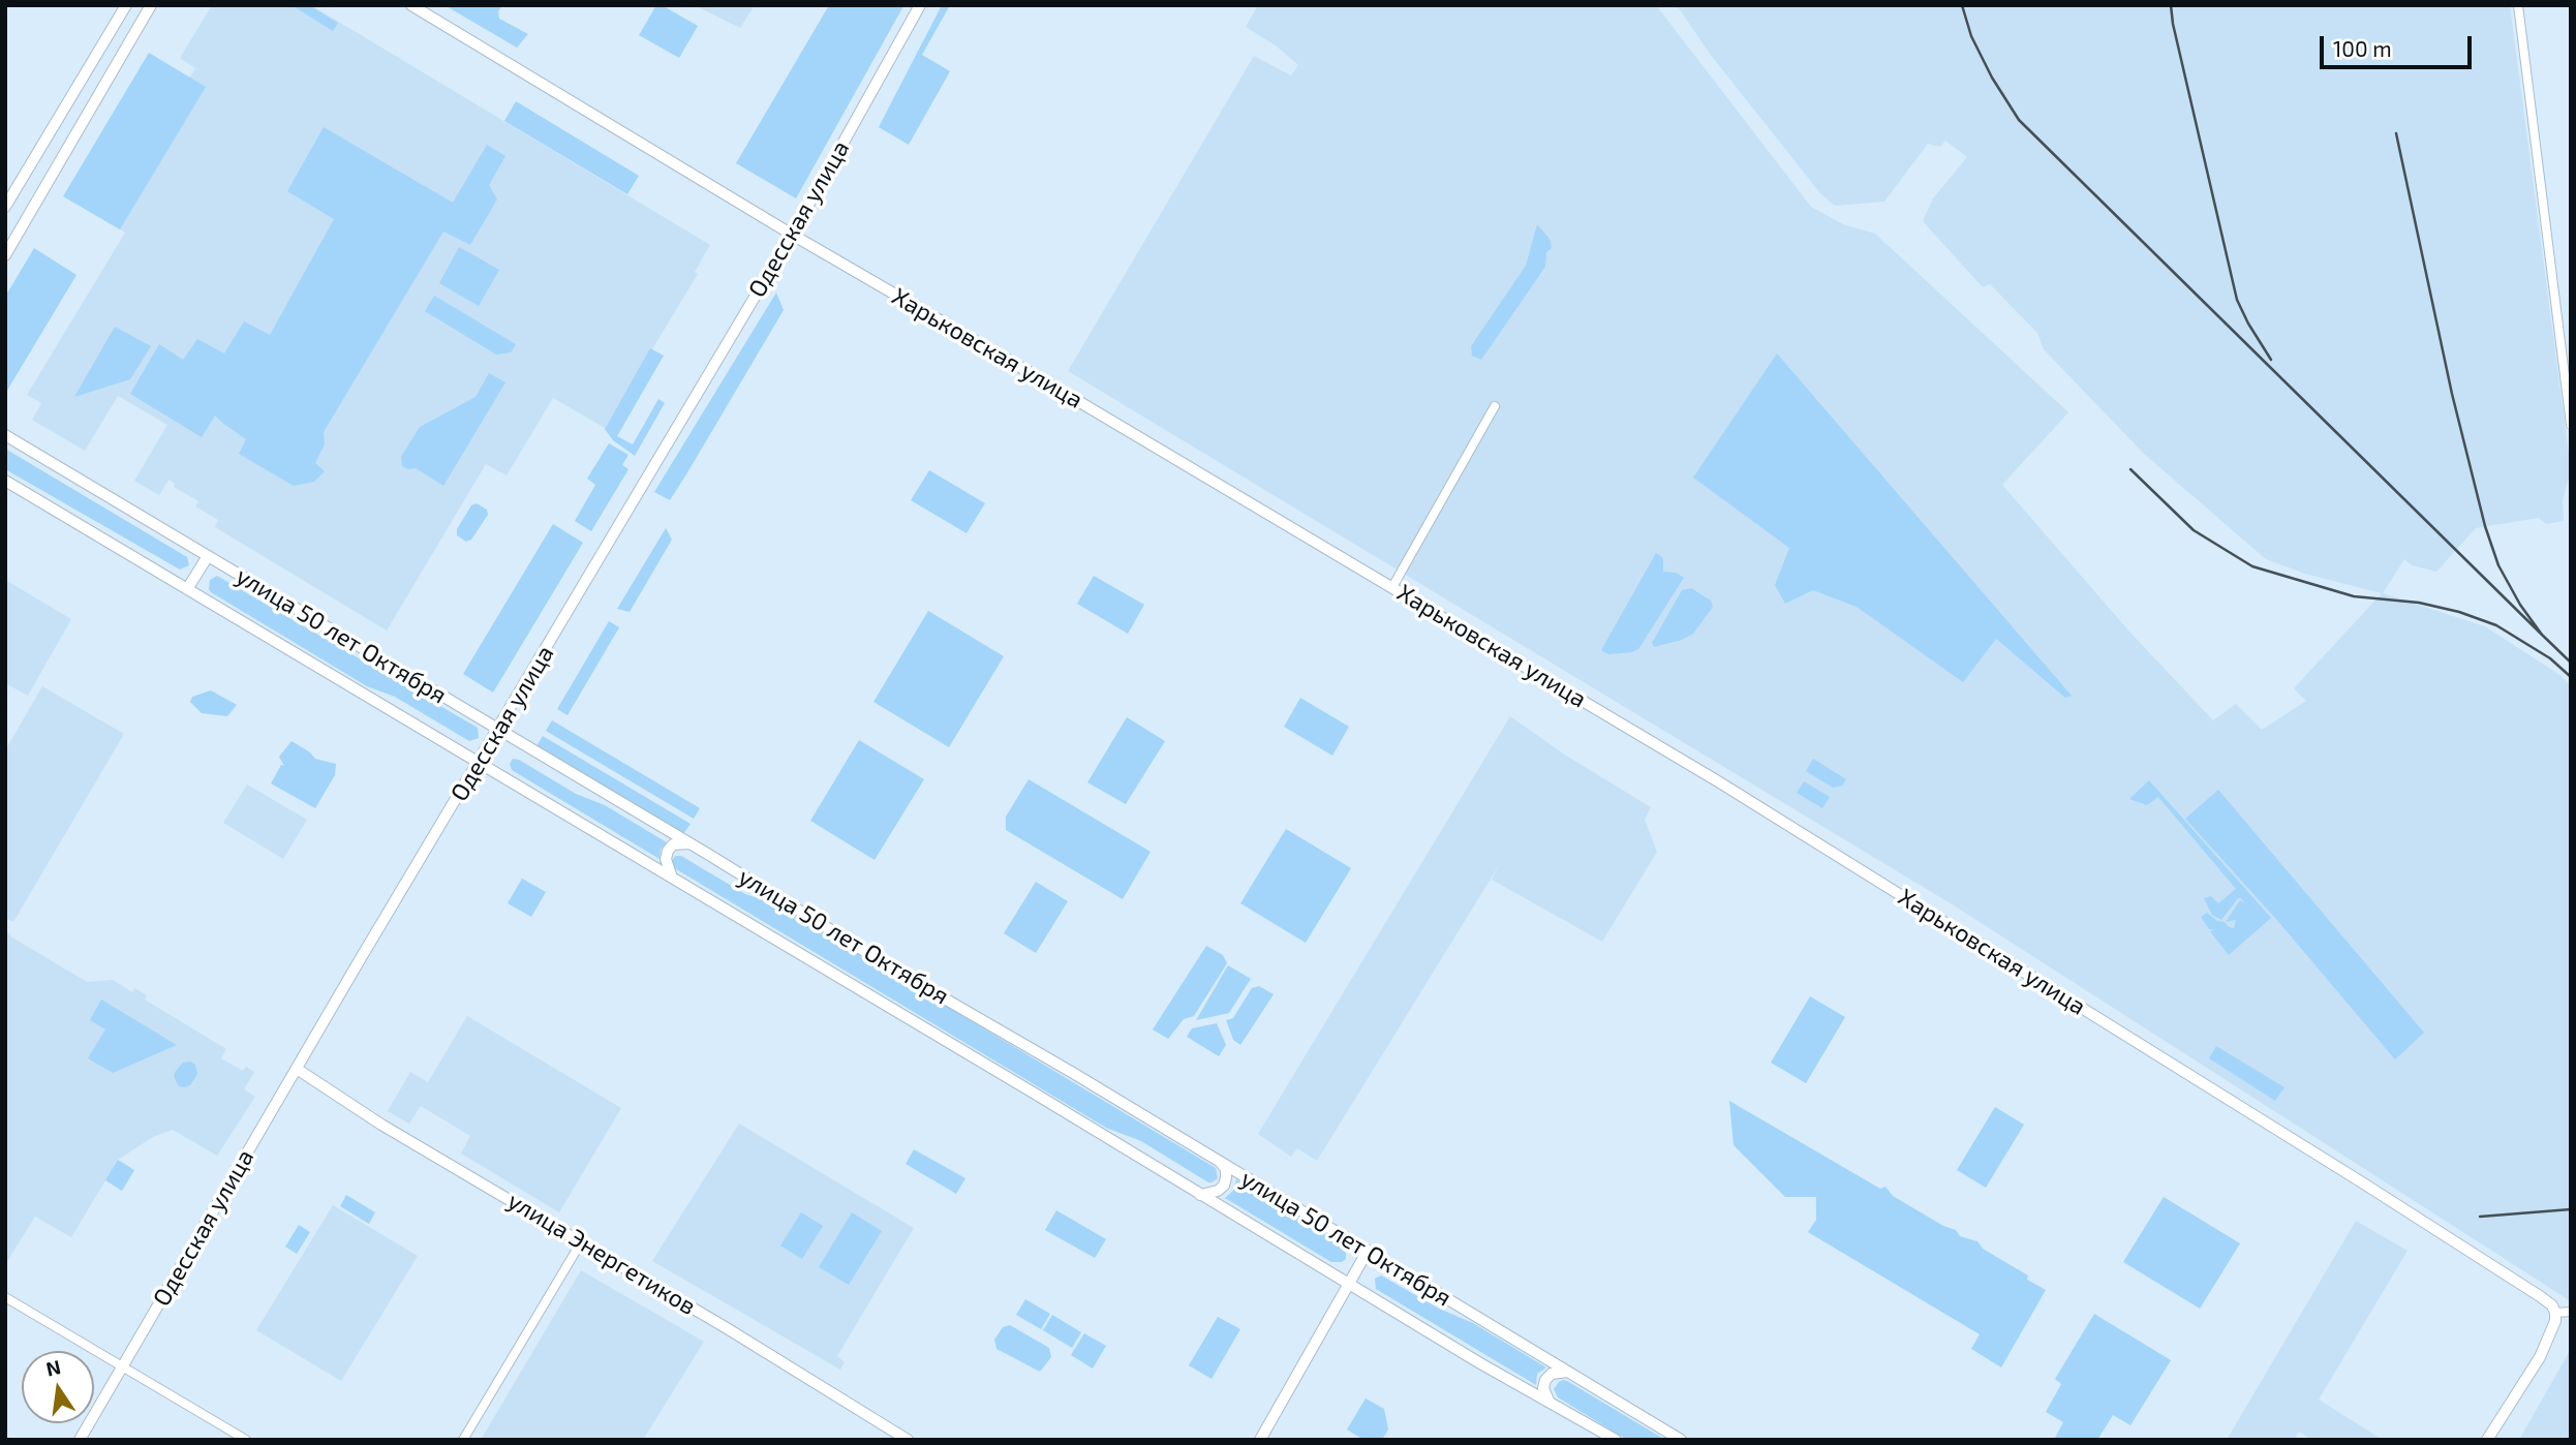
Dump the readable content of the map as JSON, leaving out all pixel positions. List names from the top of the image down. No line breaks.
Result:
{"streets":{"street":["Одесская улица","Харьковская улица","улица 50 лет Октября","улица Энергетиков"]},"crossings":[["Одесская улица","Харьковская улица"],["Одесская улица","улица 50 лет Октября"],["Одесская улица","улица Энергетиков"]],"scale_bar":"100 m","north":"top"}
